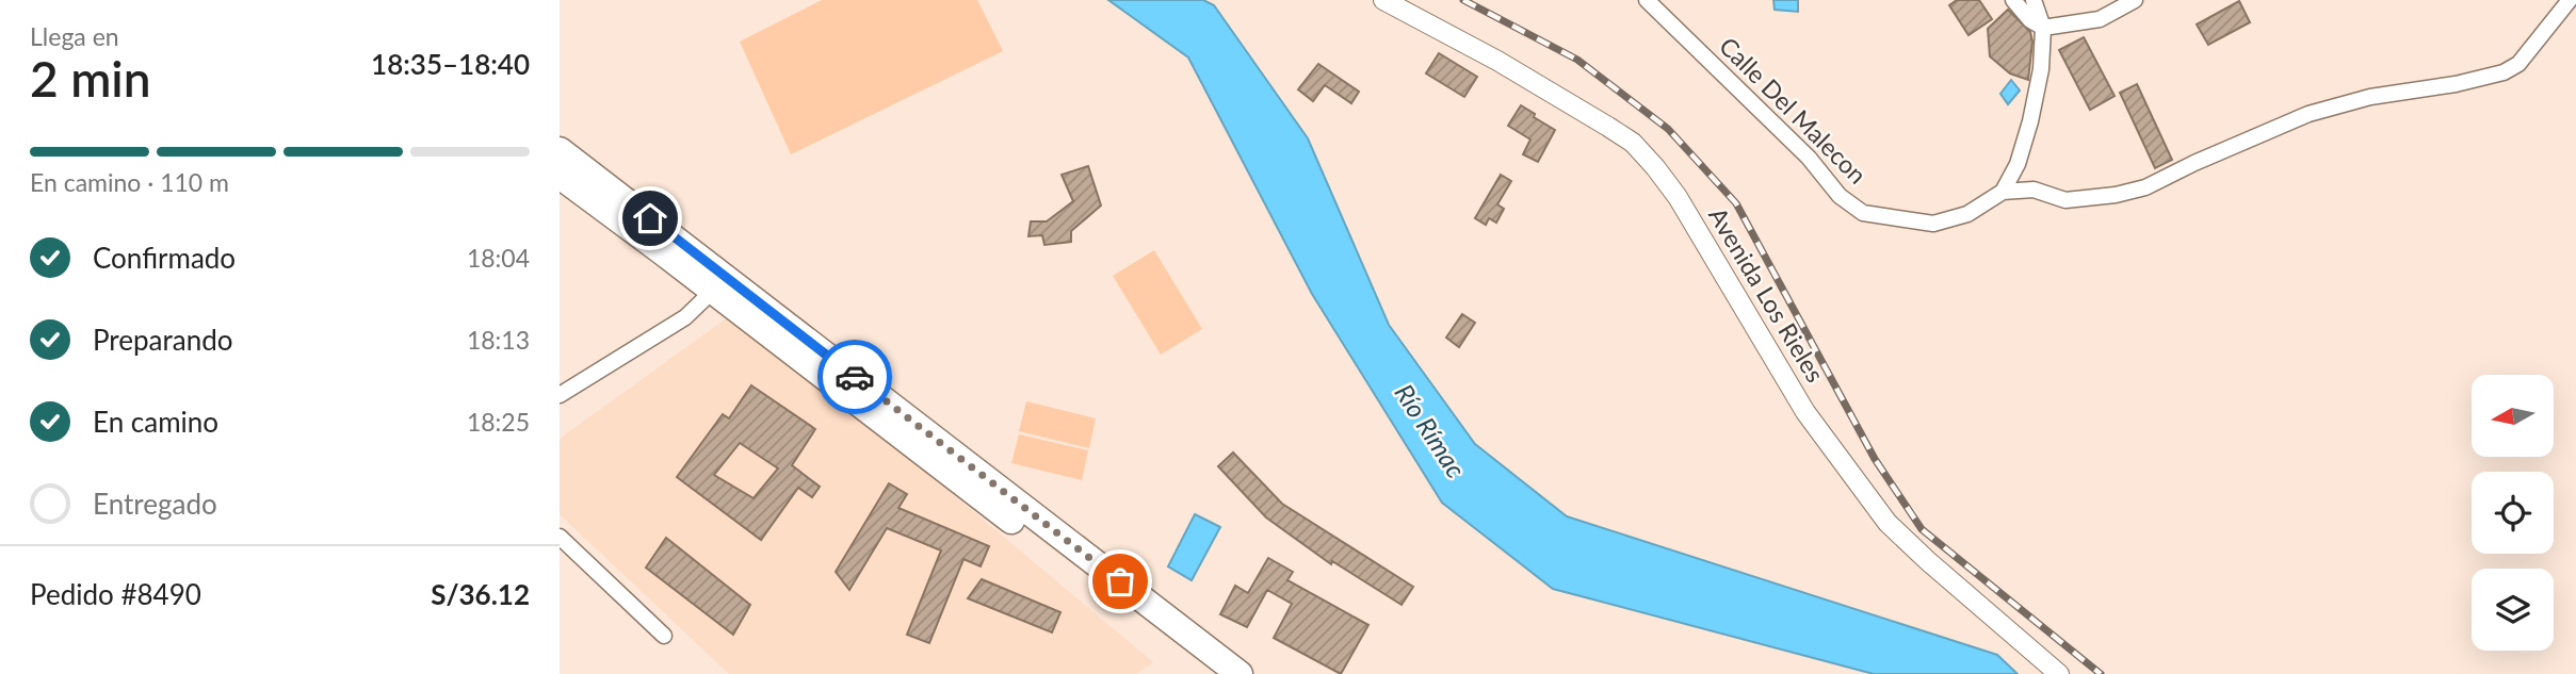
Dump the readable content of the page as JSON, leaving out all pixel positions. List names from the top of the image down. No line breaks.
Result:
{"streets":{"street":["Calle Del Malecon","Avenida Los Rieles"]},"water":["Río Rímac"],"north":"left","page":{"heading":["2 min","Llega en","18:35–18:40"],"panel":["Pedido #8490","S/36.12"],"bar":"En camino · 110 m","list":[["Confirmado","18:04"],["Preparando","18:13"],["En camino","18:25"],"Entregado"]}}
